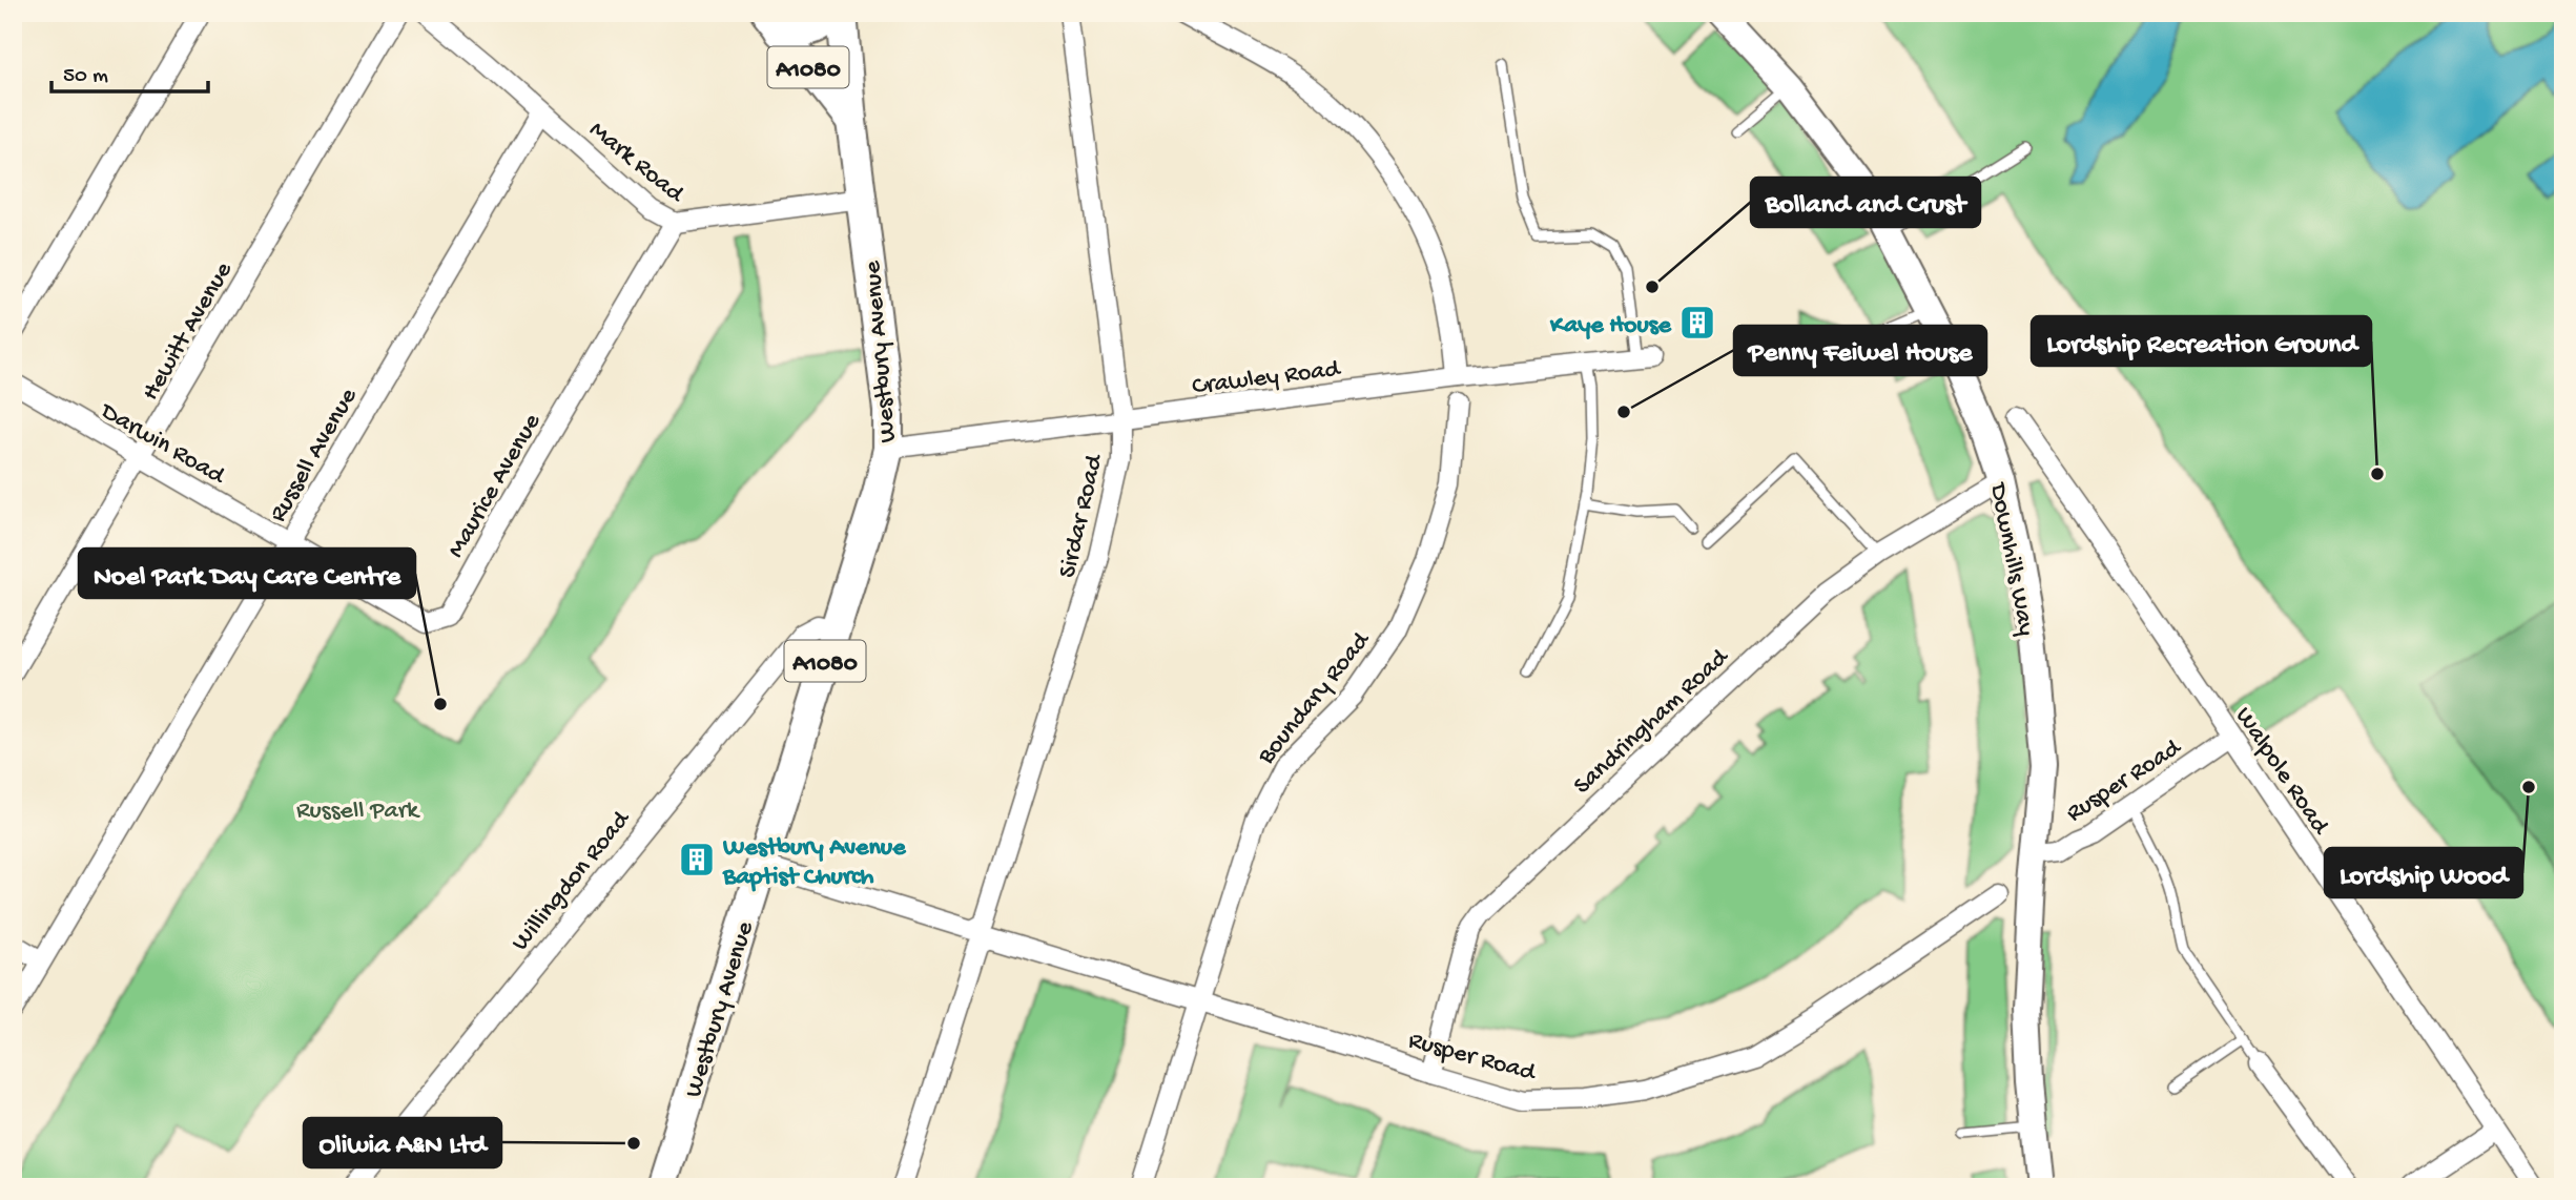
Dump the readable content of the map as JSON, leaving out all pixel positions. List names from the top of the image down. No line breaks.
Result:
{"streets":{"main road":["A1080","Westbury Avenue","Downhills Way"],"street":["Mark Road","Hewitt Avenue","Crawley Road","Darwin Road","Russell Avenue","Maurice Avenue","Sirdar Road","Boundary Road","Sandringham Road","Walpole Road","Rusper Road","Willingdon Road"]},"crossings":[["A1080","Westbury Avenue"],["Mark Road","Westbury Avenue"],["Mark Road","Russell Avenue"],["Mark Road","Maurice Avenue"],["Hewitt Avenue","Darwin Road"],["Westbury Avenue","Crawley Road"],["Westbury Avenue","Rusper Road"],["Westbury Avenue","Willingdon Road"],["Crawley Road","Sirdar Road"],["Darwin Road","Russell Avenue"],["Darwin Road","Maurice Avenue"],["Russell Avenue","Maurice Avenue"],["Sirdar Road","Rusper Road"],["Downhills Way","Sandringham Road"],["Downhills Way","Rusper Road"],["Boundary Road","Rusper Road"],["Sandringham Road","Rusper Road"],["Walpole Road","Rusper Road"]],"parks":["Russell Park"],"places":{"other":["Bolland and Crust","Penny Feiwel House","Lordship Recreation Ground","Noel Park Day Care Centre","Lordship Wood","Oliwia A&N Ltd"],"building":["Kaye House","Westbury Avenue Baptist Church"]},"scale_bar":"50 m"}
